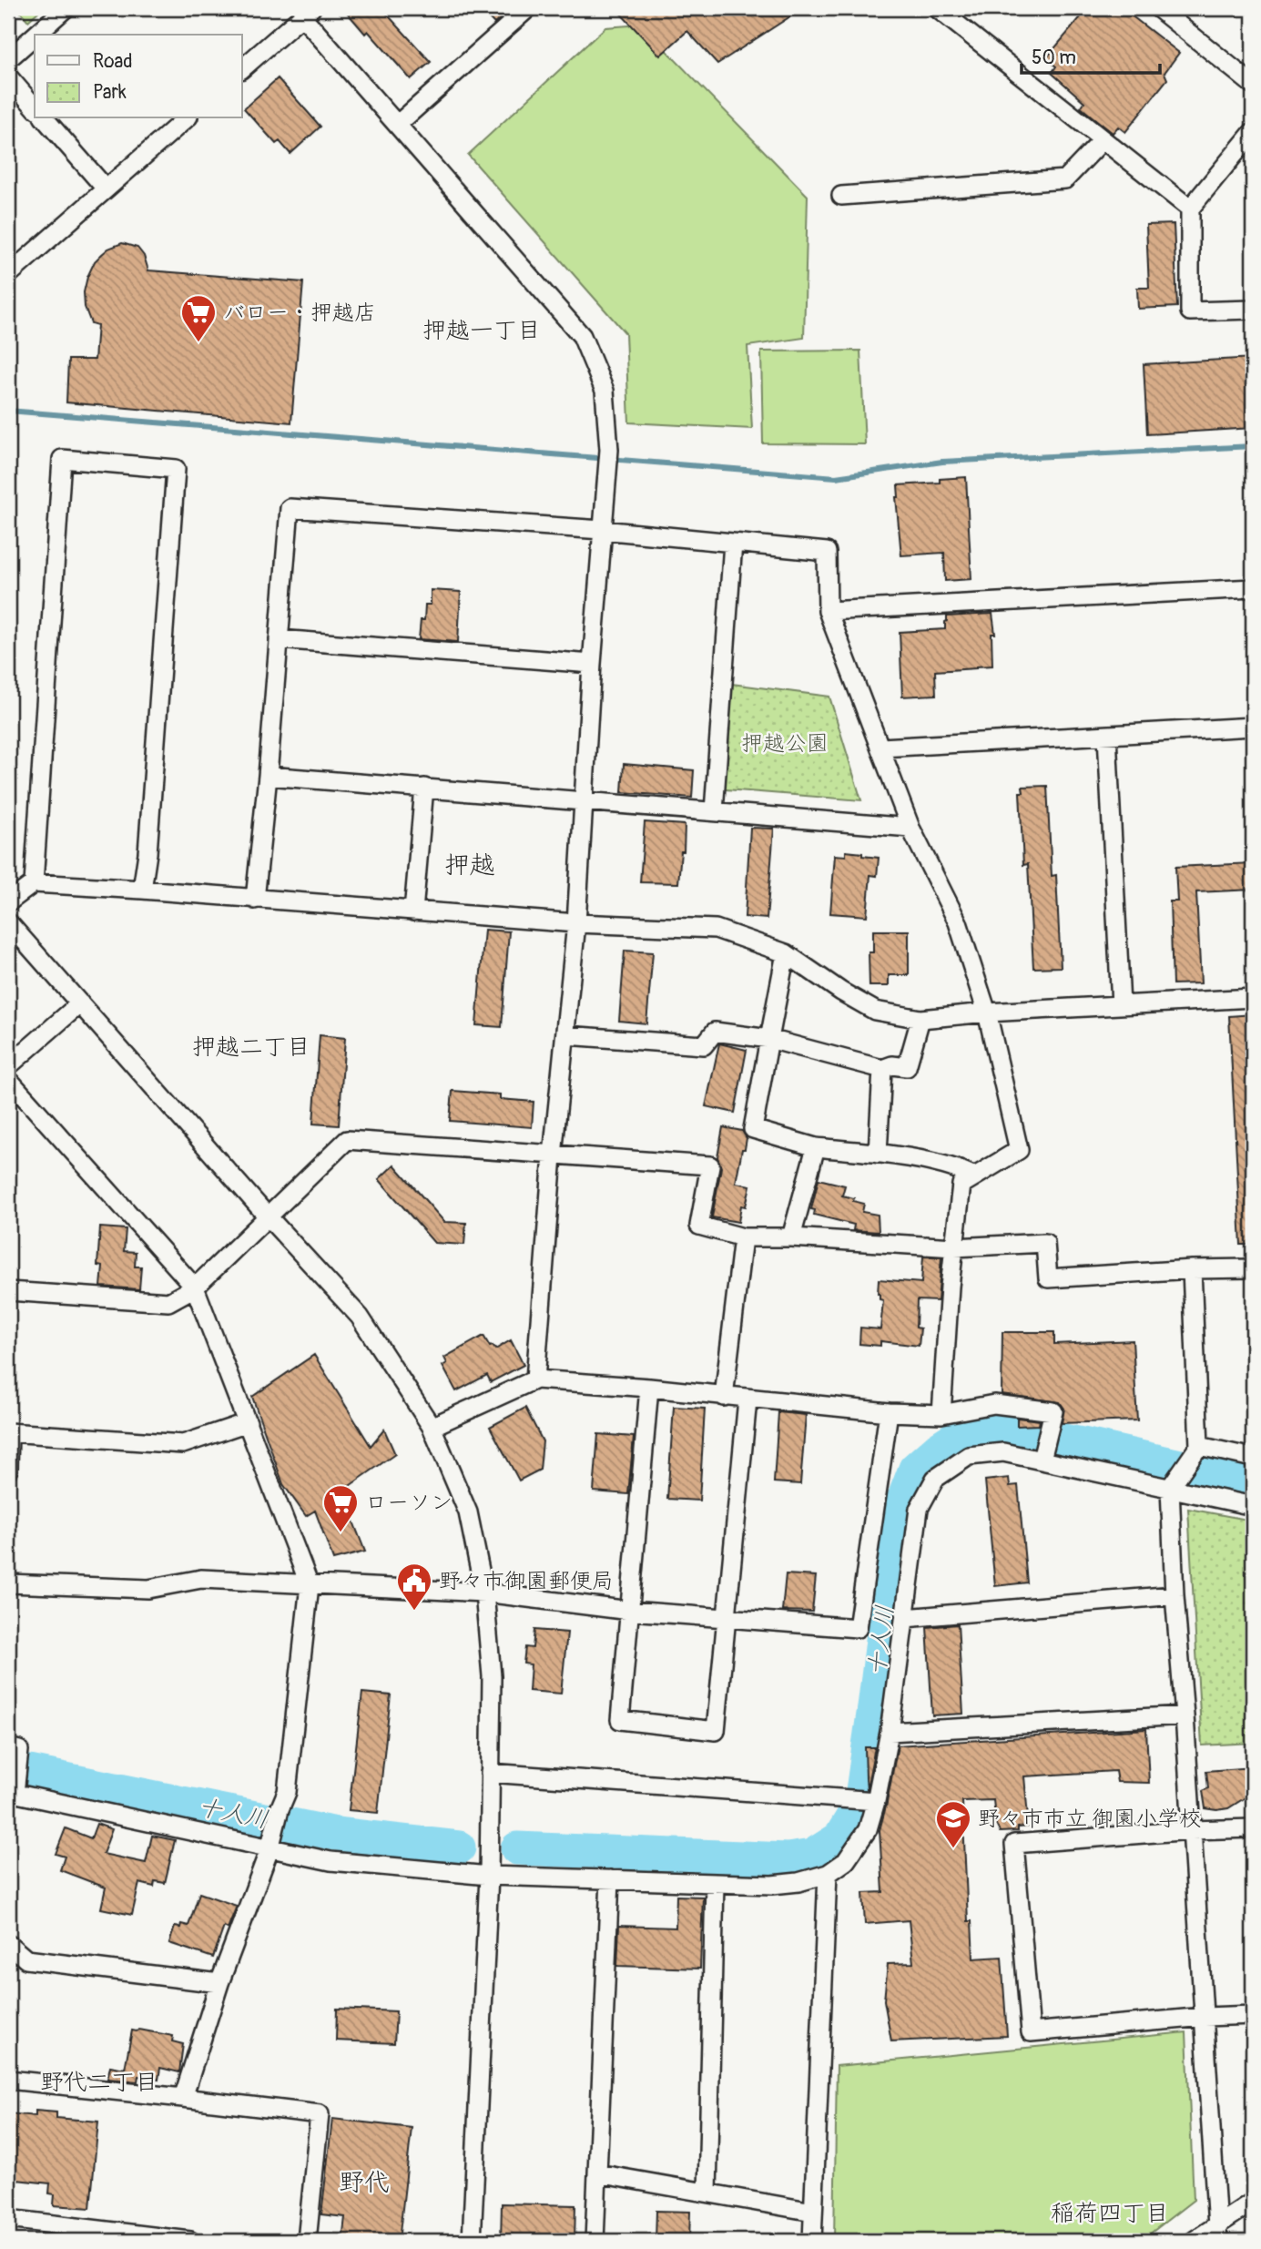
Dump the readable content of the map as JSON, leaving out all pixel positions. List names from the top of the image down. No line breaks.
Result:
{"districts":["押越一丁目","押越","押越二丁目","野代二丁目","野代","稲荷四丁目"],"water":["十人川"],"parks":["押越公園"],"places":{"supermarket":["バロー・押越店","ローソン"],"public building":["野々市御園郵便局"],"school or university":["野々市市立 御園小学校"]},"legend":["Road","Park"],"scale_bar":"50 m"}
